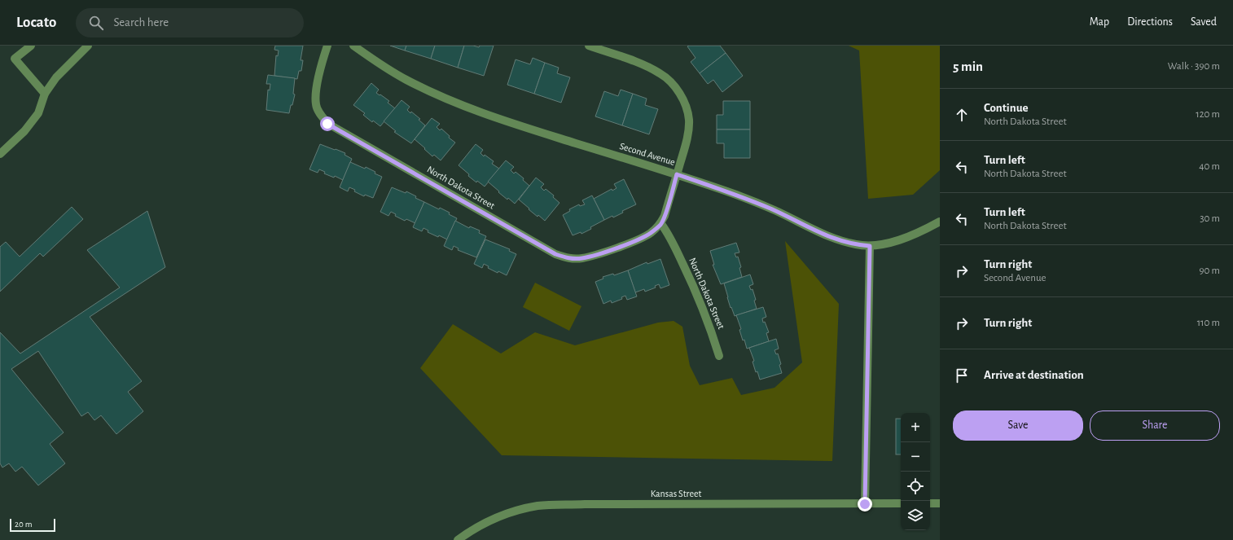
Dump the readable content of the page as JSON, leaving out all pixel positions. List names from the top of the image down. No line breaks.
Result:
{"streets":{"street":["Second Avenue","North Dakota Street","Kansas Street"]},"scale_bar":"20 m","page":{"header":"Locato","search":"Search here","nav":["Map","Directions","Saved"],"heading":["5 min","Walk · 390 m"],"list":[["Continue","North Dakota Street","120 m"],["Turn left","North Dakota Street","40 m"],["Turn left","North Dakota Street","30 m"],["Turn right","Second Avenue","90 m"],["Turn right","110 m"],"Arrive at destination"],"buttons":["Save","Share"],"map_buttons":["+","−"],"scale":"20 m"}}
